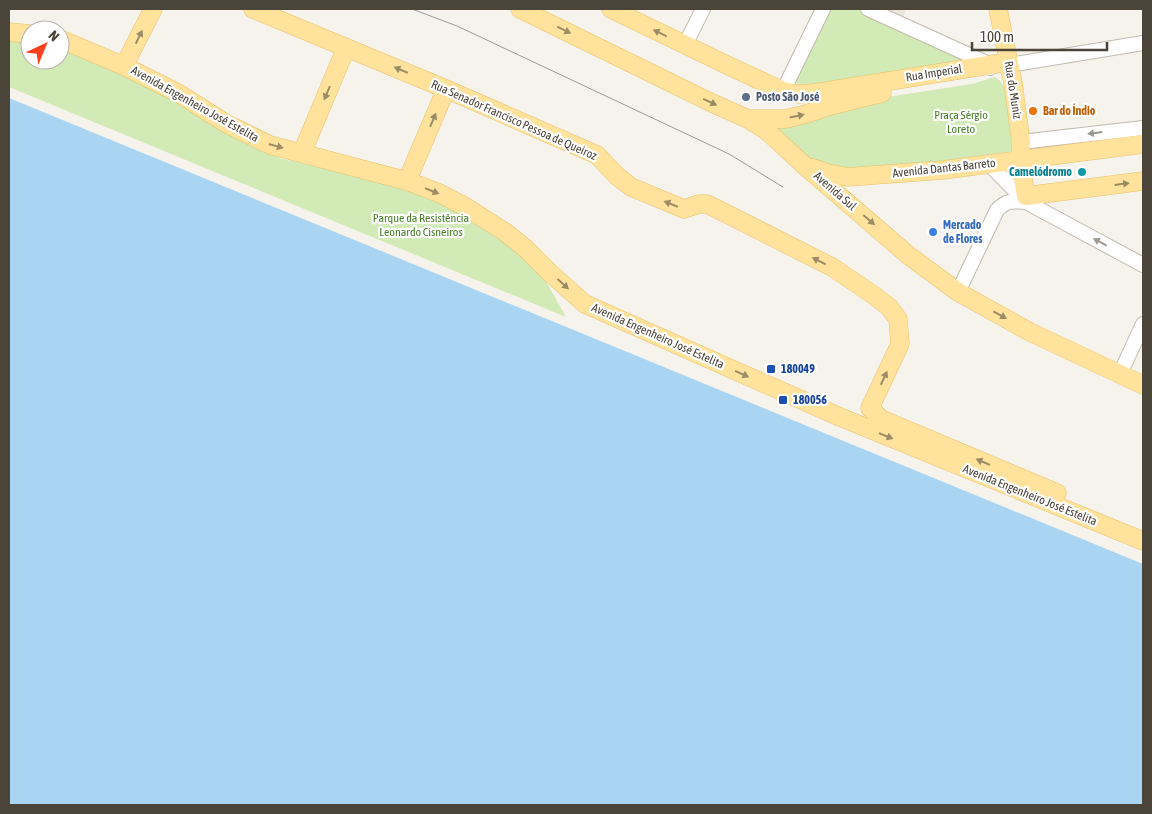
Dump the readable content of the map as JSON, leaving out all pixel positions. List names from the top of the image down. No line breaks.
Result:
{"streets":{"main road":["Rua Imperial","Rua do Muniz","Avenida Engenheiro José Estelita","Rua Senador Francisco Pessoa de Queiroz","Avenida Dantas Barreto","Avenida Sul"]},"crossings":[["Rua Imperial","Rua do Muniz"],["Rua Imperial","Avenida Sul"],["Rua do Muniz","Avenida Dantas Barreto"],["Avenida Engenheiro José Estelita","Rua Senador Francisco Pessoa de Queiroz"],["Avenida Dantas Barreto","Avenida Sul"]],"one_way":["Rua Senador Francisco Pessoa de Queiroz","Avenida Sul"],"parks":["Praça Sérgio Loreto","Parque da Resistência Leonardo Cisneiros"],"places":{"other":["Posto São José","Bar do Índio","Camelódromo","Mercado de Flores"],"transit":["180049","180056"]},"scale_bar":"100 m","north":"top right"}
